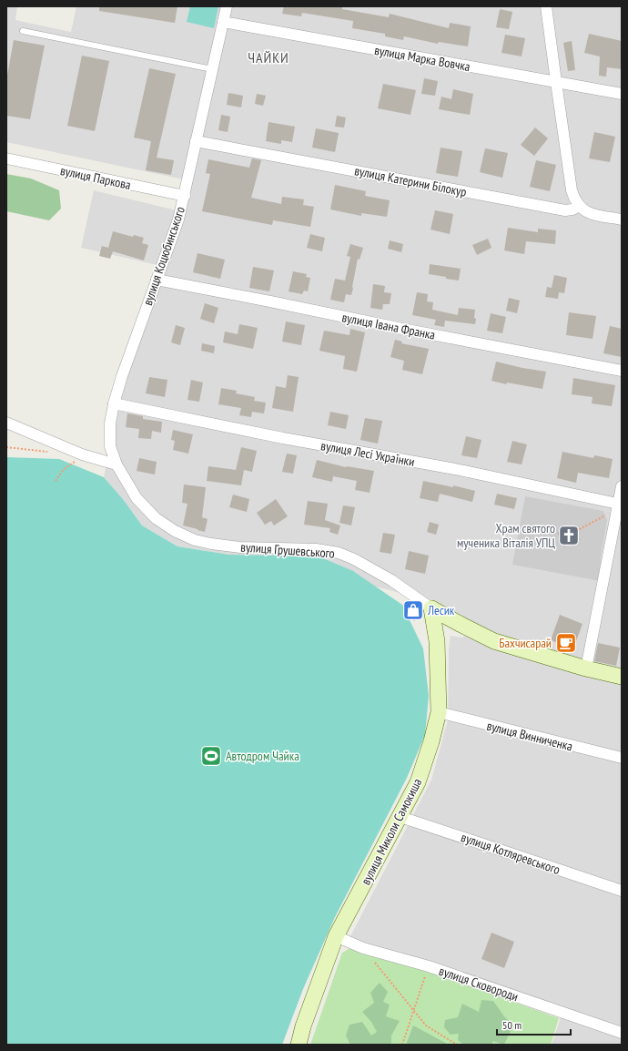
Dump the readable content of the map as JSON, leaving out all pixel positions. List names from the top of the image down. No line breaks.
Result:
{"streets":{"street":["вулиця Марка Вовчка","вулиця Паркова","вулиця Катерини Білокур","вулиця Коцюбинського","вулиця Івана Франка","вулиця Лесі Українки","вулиця Грушевського","вулиця Винниченка","вулиця Миколи Самокиша","вулиця Котляревського","вулиця Сковороди"]},"crossings":[["вулиця Марка Вовчка","вулиця Коцюбинського"],["вулиця Паркова","вулиця Коцюбинського"],["вулиця Катерини Білокур","вулиця Коцюбинського"],["вулиця Коцюбинського","вулиця Івана Франка"],["вулиця Коцюбинського","вулиця Лесі Українки"],["вулиця Коцюбинського","вулиця Грушевського"],["вулиця Грушевського","вулиця Миколи Самокиша"],["вулиця Винниченка","вулиця Миколи Самокиша"],["вулиця Миколи Самокиша","вулиця Котляревського"],["вулиця Миколи Самокиша","вулиця Сковороди"]],"districts":["ЧАЙКИ"],"places":{"church":["Храм святого мученика Віталія УПЦ"],"shop":["Лесик"],"cafe":["Бахчисарай"],"sports":["Автодром Чайка"]},"scale_bar":"50 m"}
